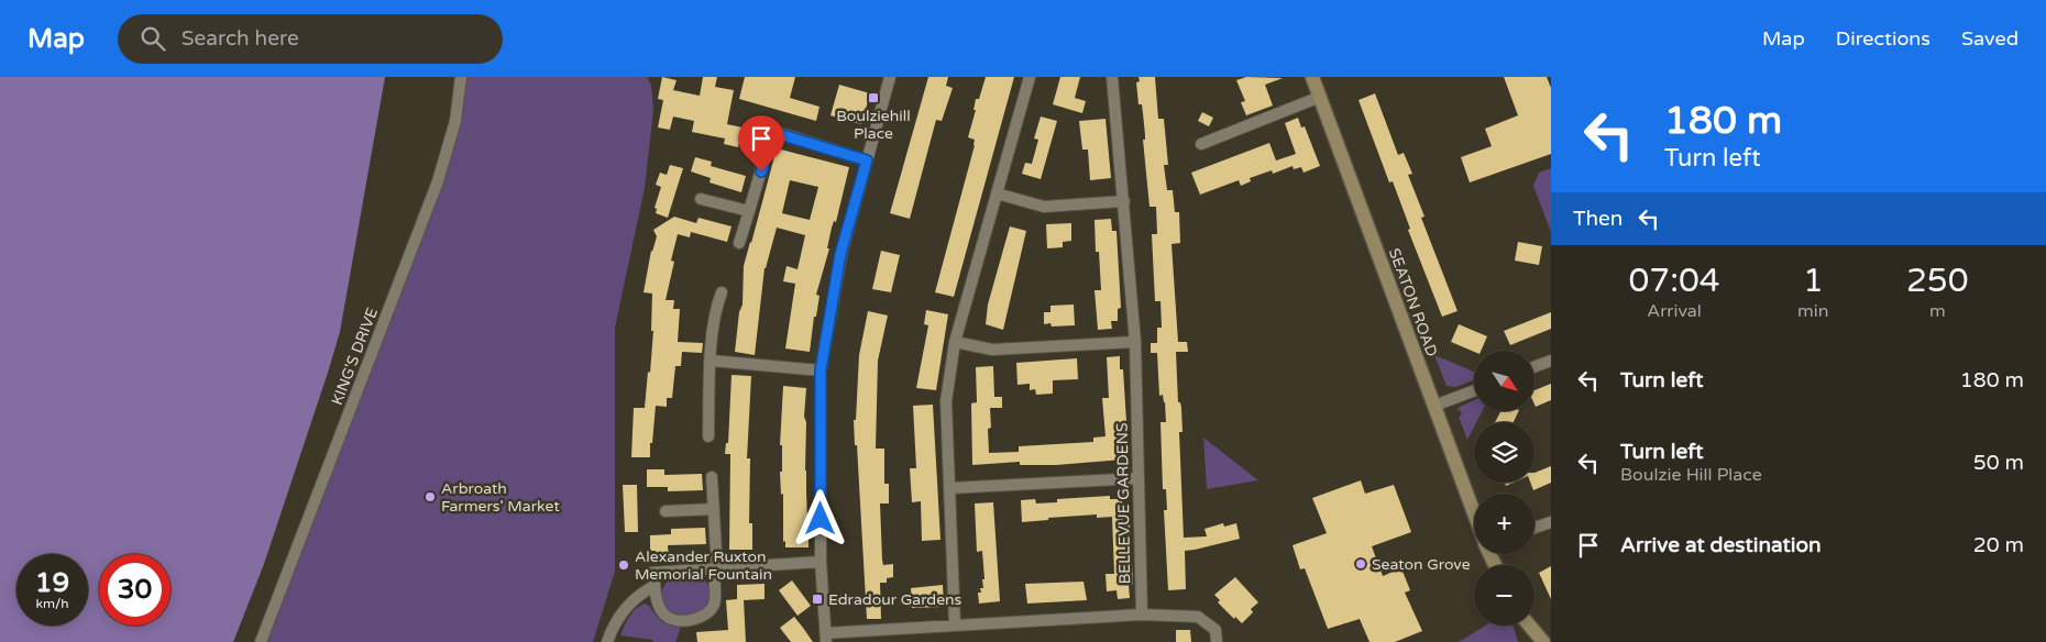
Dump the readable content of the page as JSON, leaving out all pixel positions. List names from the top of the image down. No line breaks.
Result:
{"streets":{"street":["SEATON ROAD","KING'S DRIVE","BELLEVUE GARDENS"]},"places":{"transit":["Boulziehill Place","Edradour Gardens"],"other":["Arbroath Farmers' Market","Seaton Grove","Alexander Ruxton Memorial Fountain"]},"north":"bottom right","page":{"header":"Map","search":"Search here","nav":["Map","Directions","Saved"],"turn":["180 m","Turn left"],"then":"Then","eta":["07:04","Arrival","1","min","250","m"],"list":[{"name":"Turn left","value":"180 m"},{"name":"Turn left","note":"Boulzie Hill Place","value":"50 m"},{"name":"Arrive at destination","value":"20 m"}],"map_buttons":["+","−"],"speed":"19 km/h","limit":"30"}}
